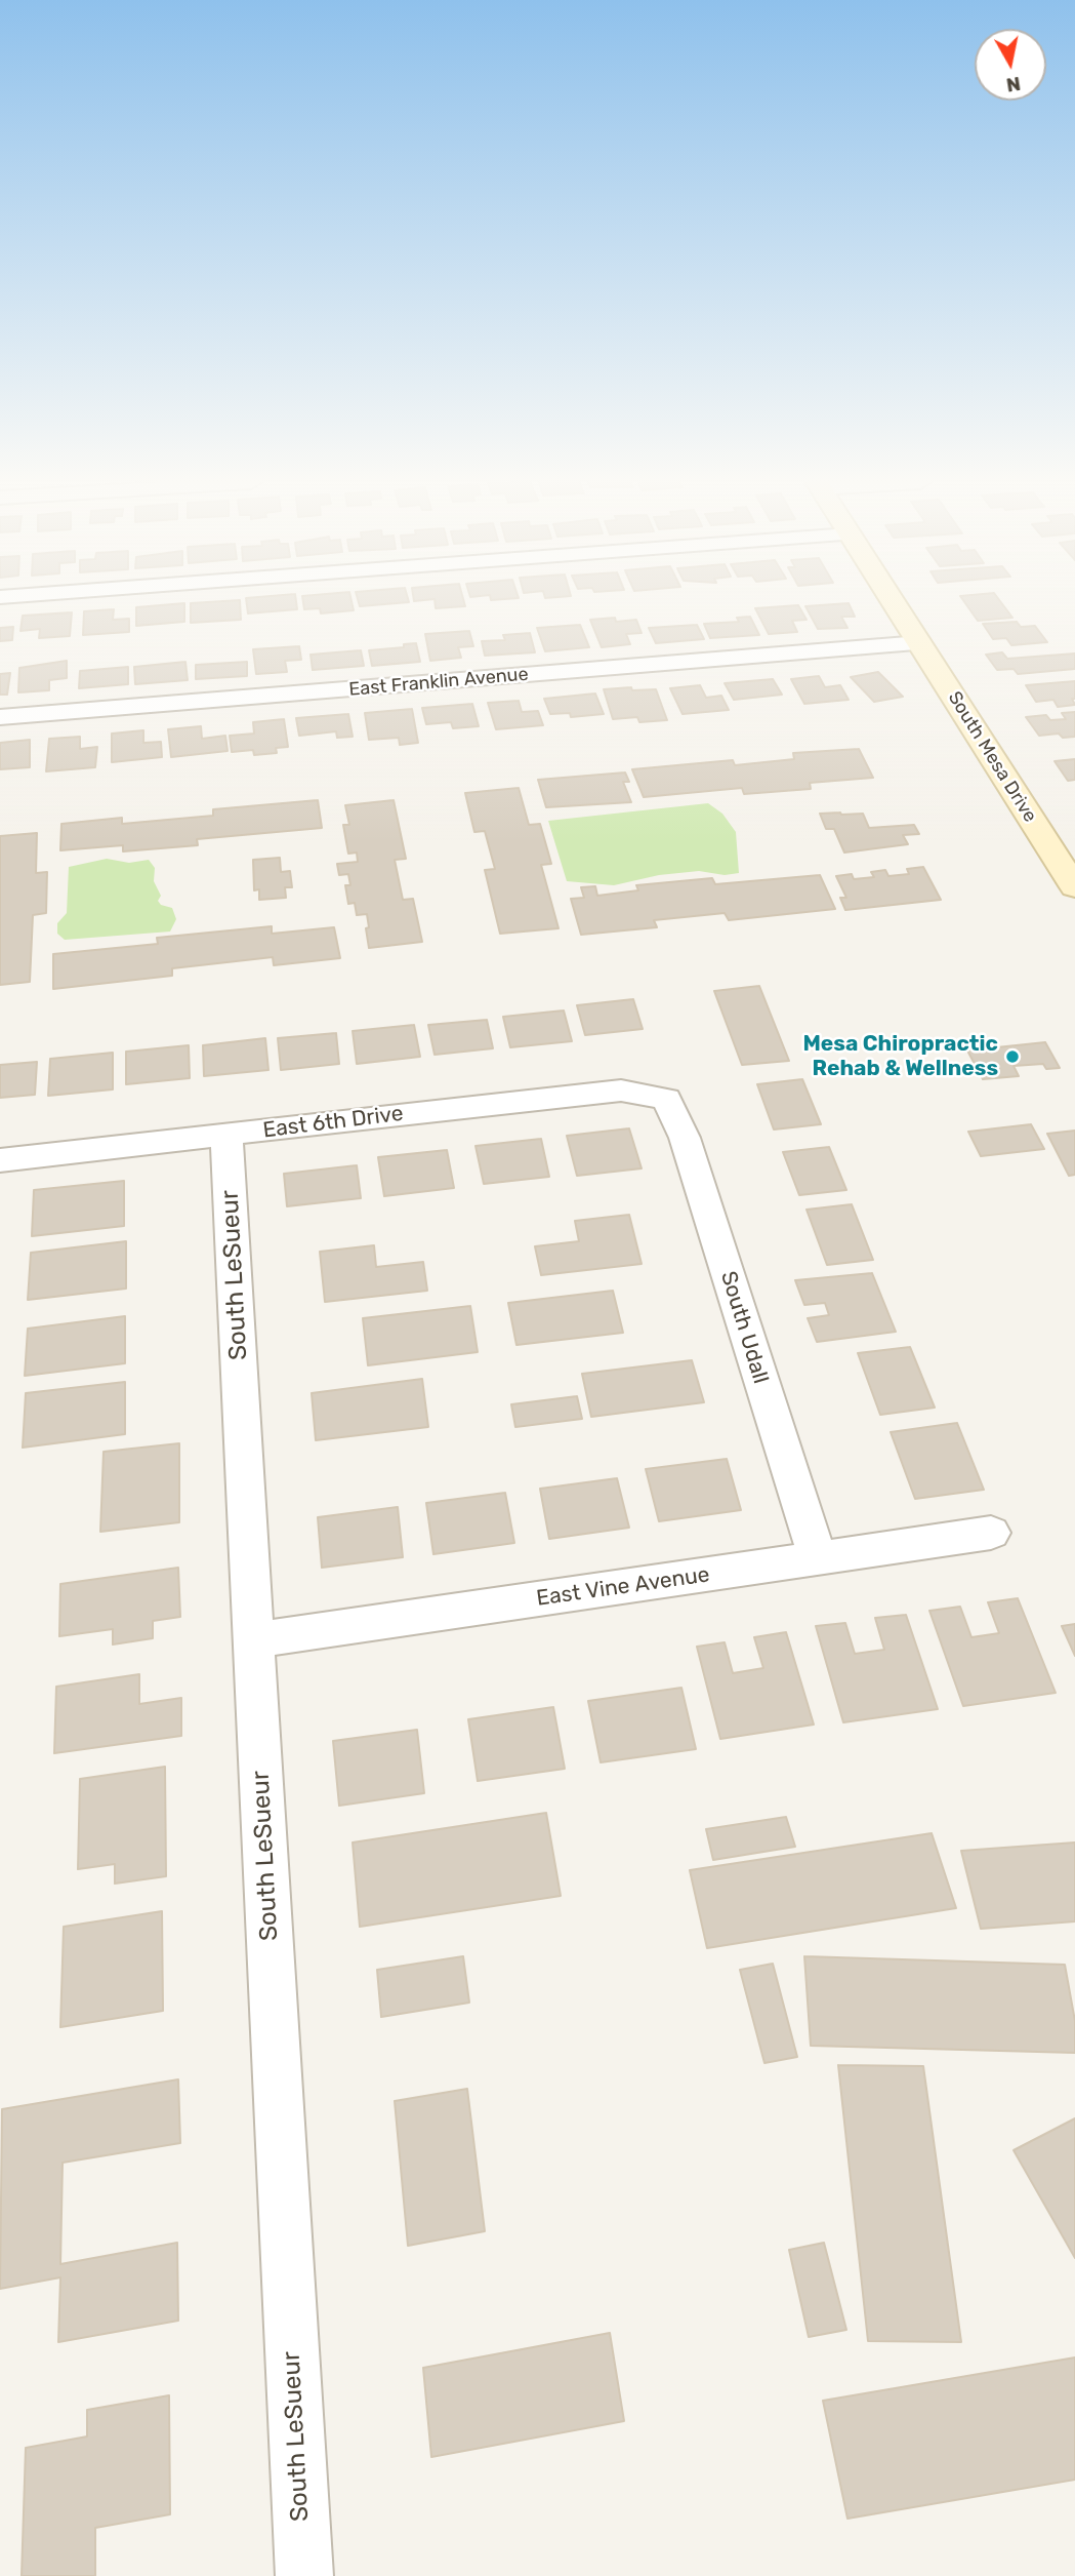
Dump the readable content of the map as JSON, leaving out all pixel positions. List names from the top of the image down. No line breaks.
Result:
{"streets":{"main road":["South Mesa Drive"],"street":["East Franklin Avenue","East 6th Drive","South LeSueur","South Udall","East Vine Avenue"]},"crossings":[["East Franklin Avenue","South Mesa Drive"],["East 6th Drive","South LeSueur"],["East 6th Drive","South Udall"],["South LeSueur","East Vine Avenue"],["South Udall","East Vine Avenue"]],"places":["Mesa Chiropractic Rehab & Wellness"],"north":"bottom"}
